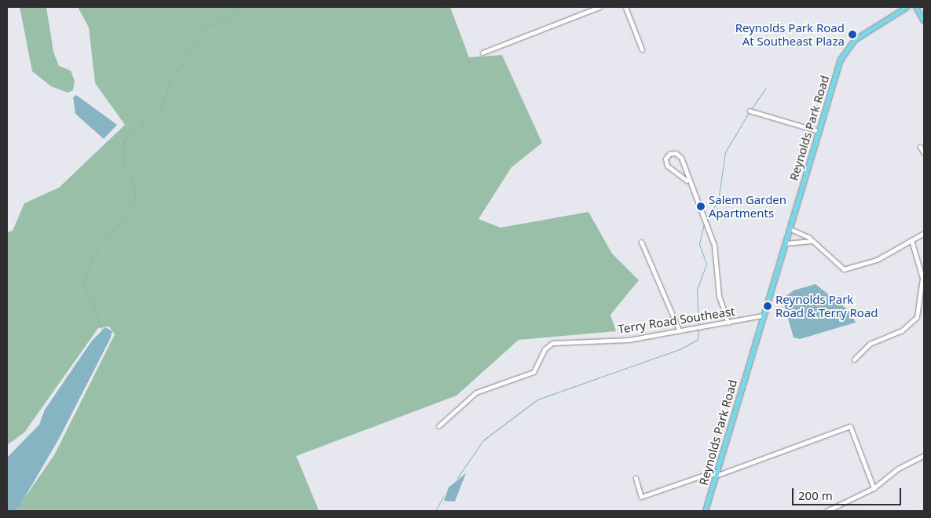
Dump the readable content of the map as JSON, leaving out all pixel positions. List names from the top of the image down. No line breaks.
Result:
{"streets":{"main road":["Reynolds Park Road"],"street":["Terry Road Southeast"]},"crossings":[["Reynolds Park Road","Terry Road Southeast"]],"places":["Reynolds Park Road At Southeast Plaza","Salem Garden Apartments","Reynolds Park Road & Terry Road"],"scale_bar":"200 m"}
